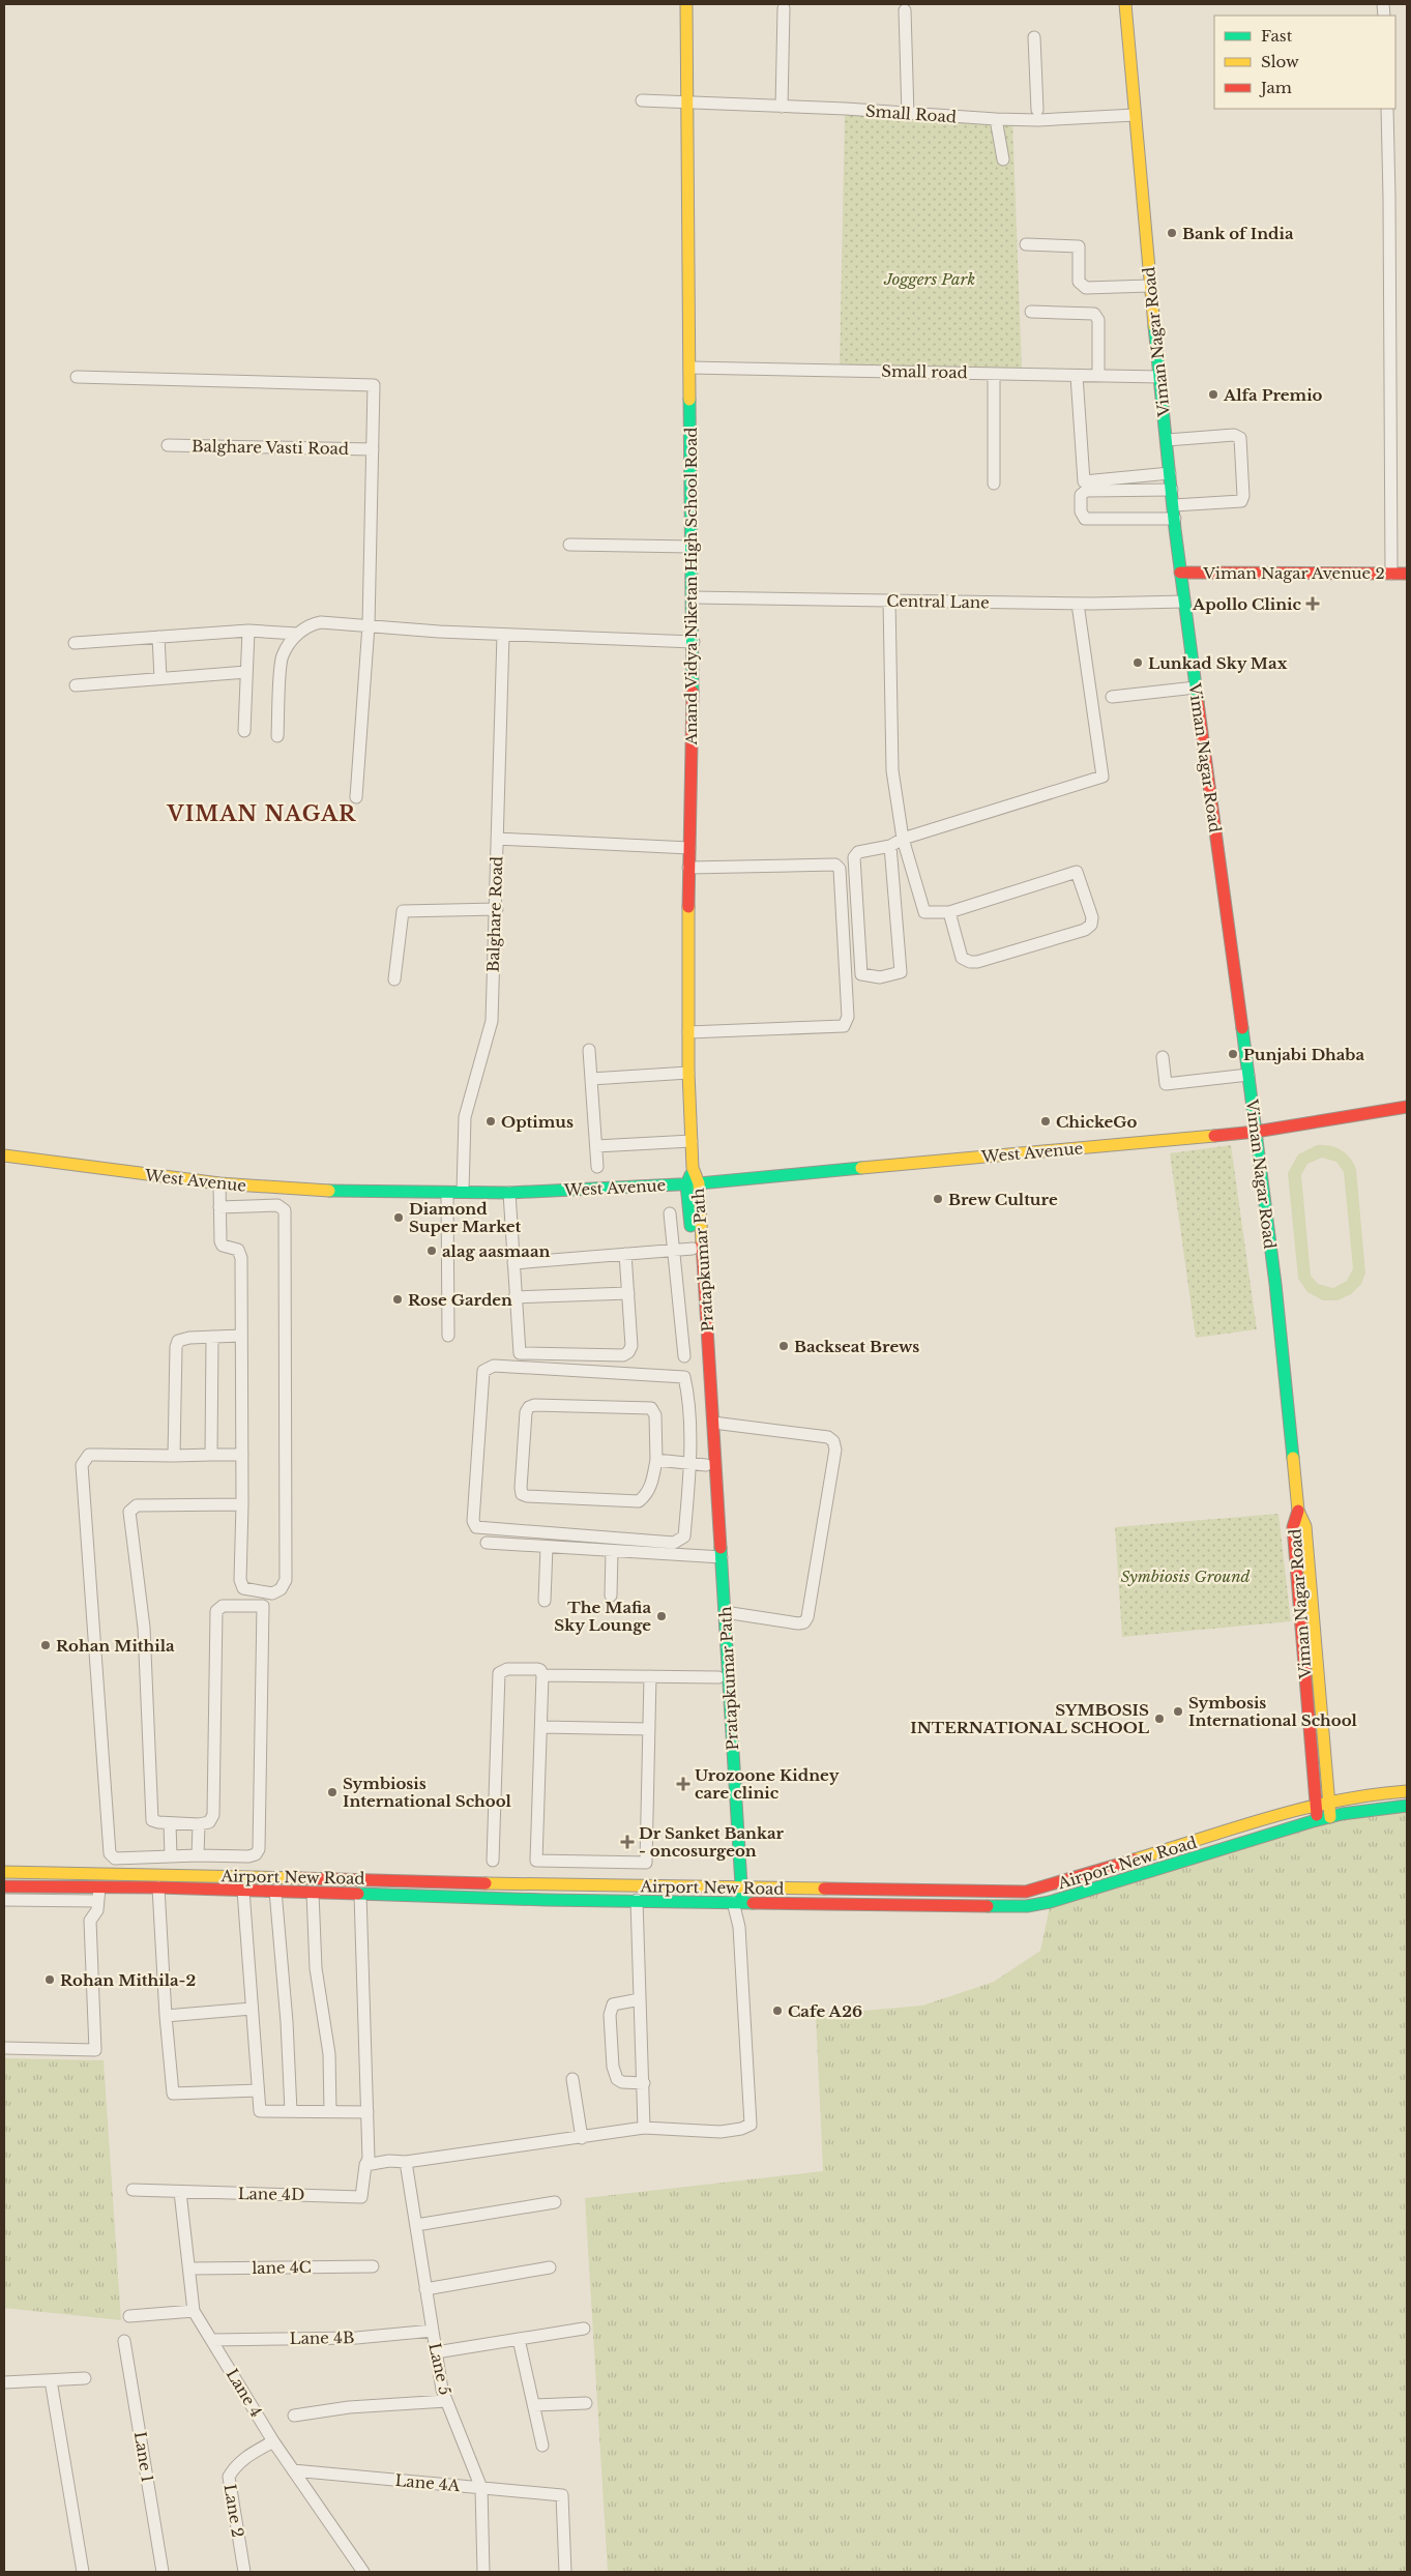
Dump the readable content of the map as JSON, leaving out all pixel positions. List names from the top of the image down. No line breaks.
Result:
{"streets":{"street":["Small Road","Viman Nagar Road","Small road","Balghare Vasti Road","Viman Nagar Avenue 2","Anand Vidya Niketan High School Road","Central Lane","Balghare Road","West Avenue","Pratapkumar Path","Airport New Road","Lane 4D","lane 4C","Lane 4B","Lane 5","Lane 4","Lane 1","Lane 4A","Lane 2"]},"crossings":[["Small Road","Viman Nagar Road"],["Small Road","Anand Vidya Niketan High School Road"],["Viman Nagar Road","Small road"],["Viman Nagar Road","Viman Nagar Avenue 2"],["Viman Nagar Road","Central Lane"],["Viman Nagar Road","West Avenue"],["Viman Nagar Road","Airport New Road"],["Small road","Anand Vidya Niketan High School Road"],["Anand Vidya Niketan High School Road","Central Lane"],["Anand Vidya Niketan High School Road","Pratapkumar Path"],["Balghare Road","West Avenue"],["West Avenue","Pratapkumar Path"],["Pratapkumar Path","Airport New Road"],["Lane 4D","Lane 4"],["lane 4C","Lane 4"],["Lane 4B","Lane 5"],["Lane 4B","Lane 4"],["Lane 5","Lane 4A"],["Lane 4","Lane 4A"],["Lane 4","Lane 2"]],"districts":["VIMAN NAGAR"],"parks":["Joggers Park","Symbiosis Ground"],"places":{"other":["Bank of India","Alfa Premio","Lunkad Sky Max","Punjabi Dhaba","Optimus","ChickeGo","Brew Culture","Diamond Super Market","alag aasmaan","Rose Garden","Backseat Brews","The Mafia Sky Lounge","Rohan Mithila","Symbosis International School","SYMBOSIS INTERNATIONAL SCHOOL","Symbiosis International School","Rohan Mithila-2","Cafe A26"],"health":["Apollo Clinic","Urozoone Kidney care clinic","Dr Sanket Bankar - oncosurgeon"]},"legend":["Fast","Slow","Jam"]}
